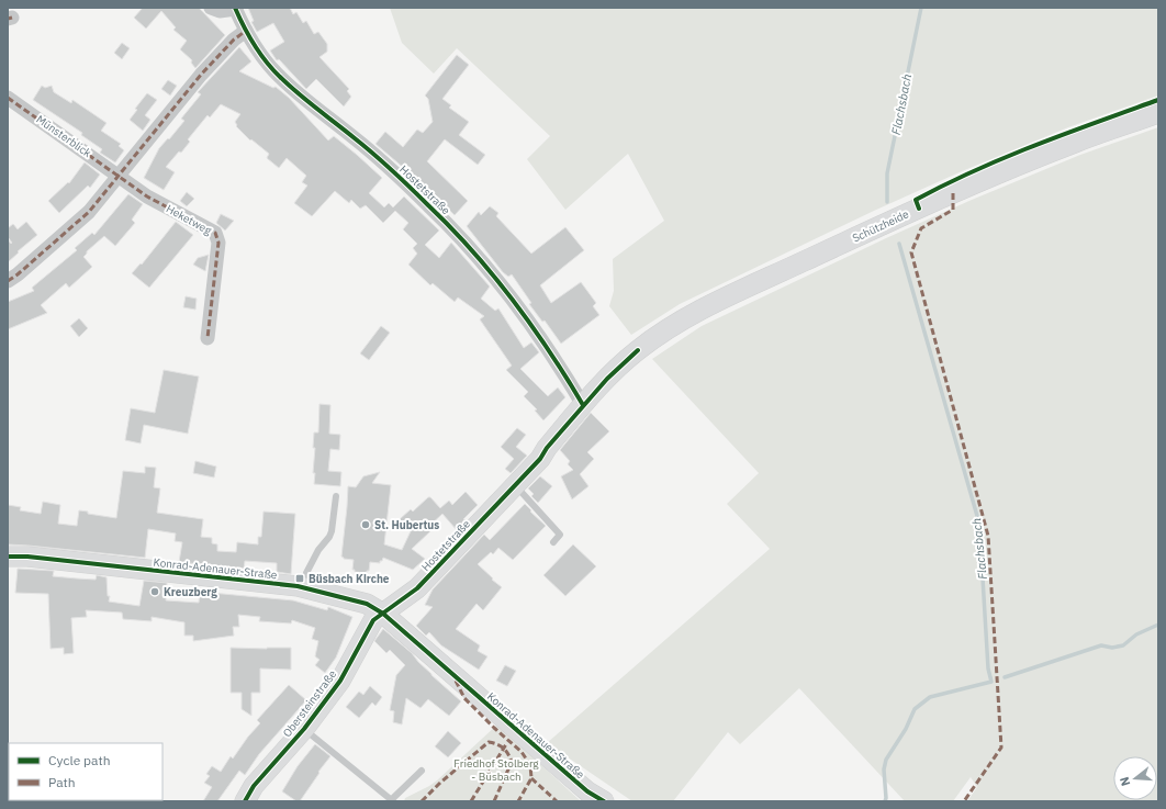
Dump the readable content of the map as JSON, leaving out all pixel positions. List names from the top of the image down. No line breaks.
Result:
{"streets":{"street":["Münsterblick","Hostetstraße","Heketweg","Schützheide","Konrad-Adenauer-Straße","Obersteinstraße"]},"crossings":[["Münsterblick","Heketweg"],["Hostetstraße","Schützheide"],["Hostetstraße","Konrad-Adenauer-Straße"],["Hostetstraße","Obersteinstraße"],["Konrad-Adenauer-Straße","Obersteinstraße"]],"water":["Flachsbach"],"parks":["Friedhof Stolberg - Büsbach"],"places":{"other":["St. Hubertus","Kreuzberg"],"transit":["Büsbach Kirche"]},"legend":["Cycle path","Path"],"north":"left"}
